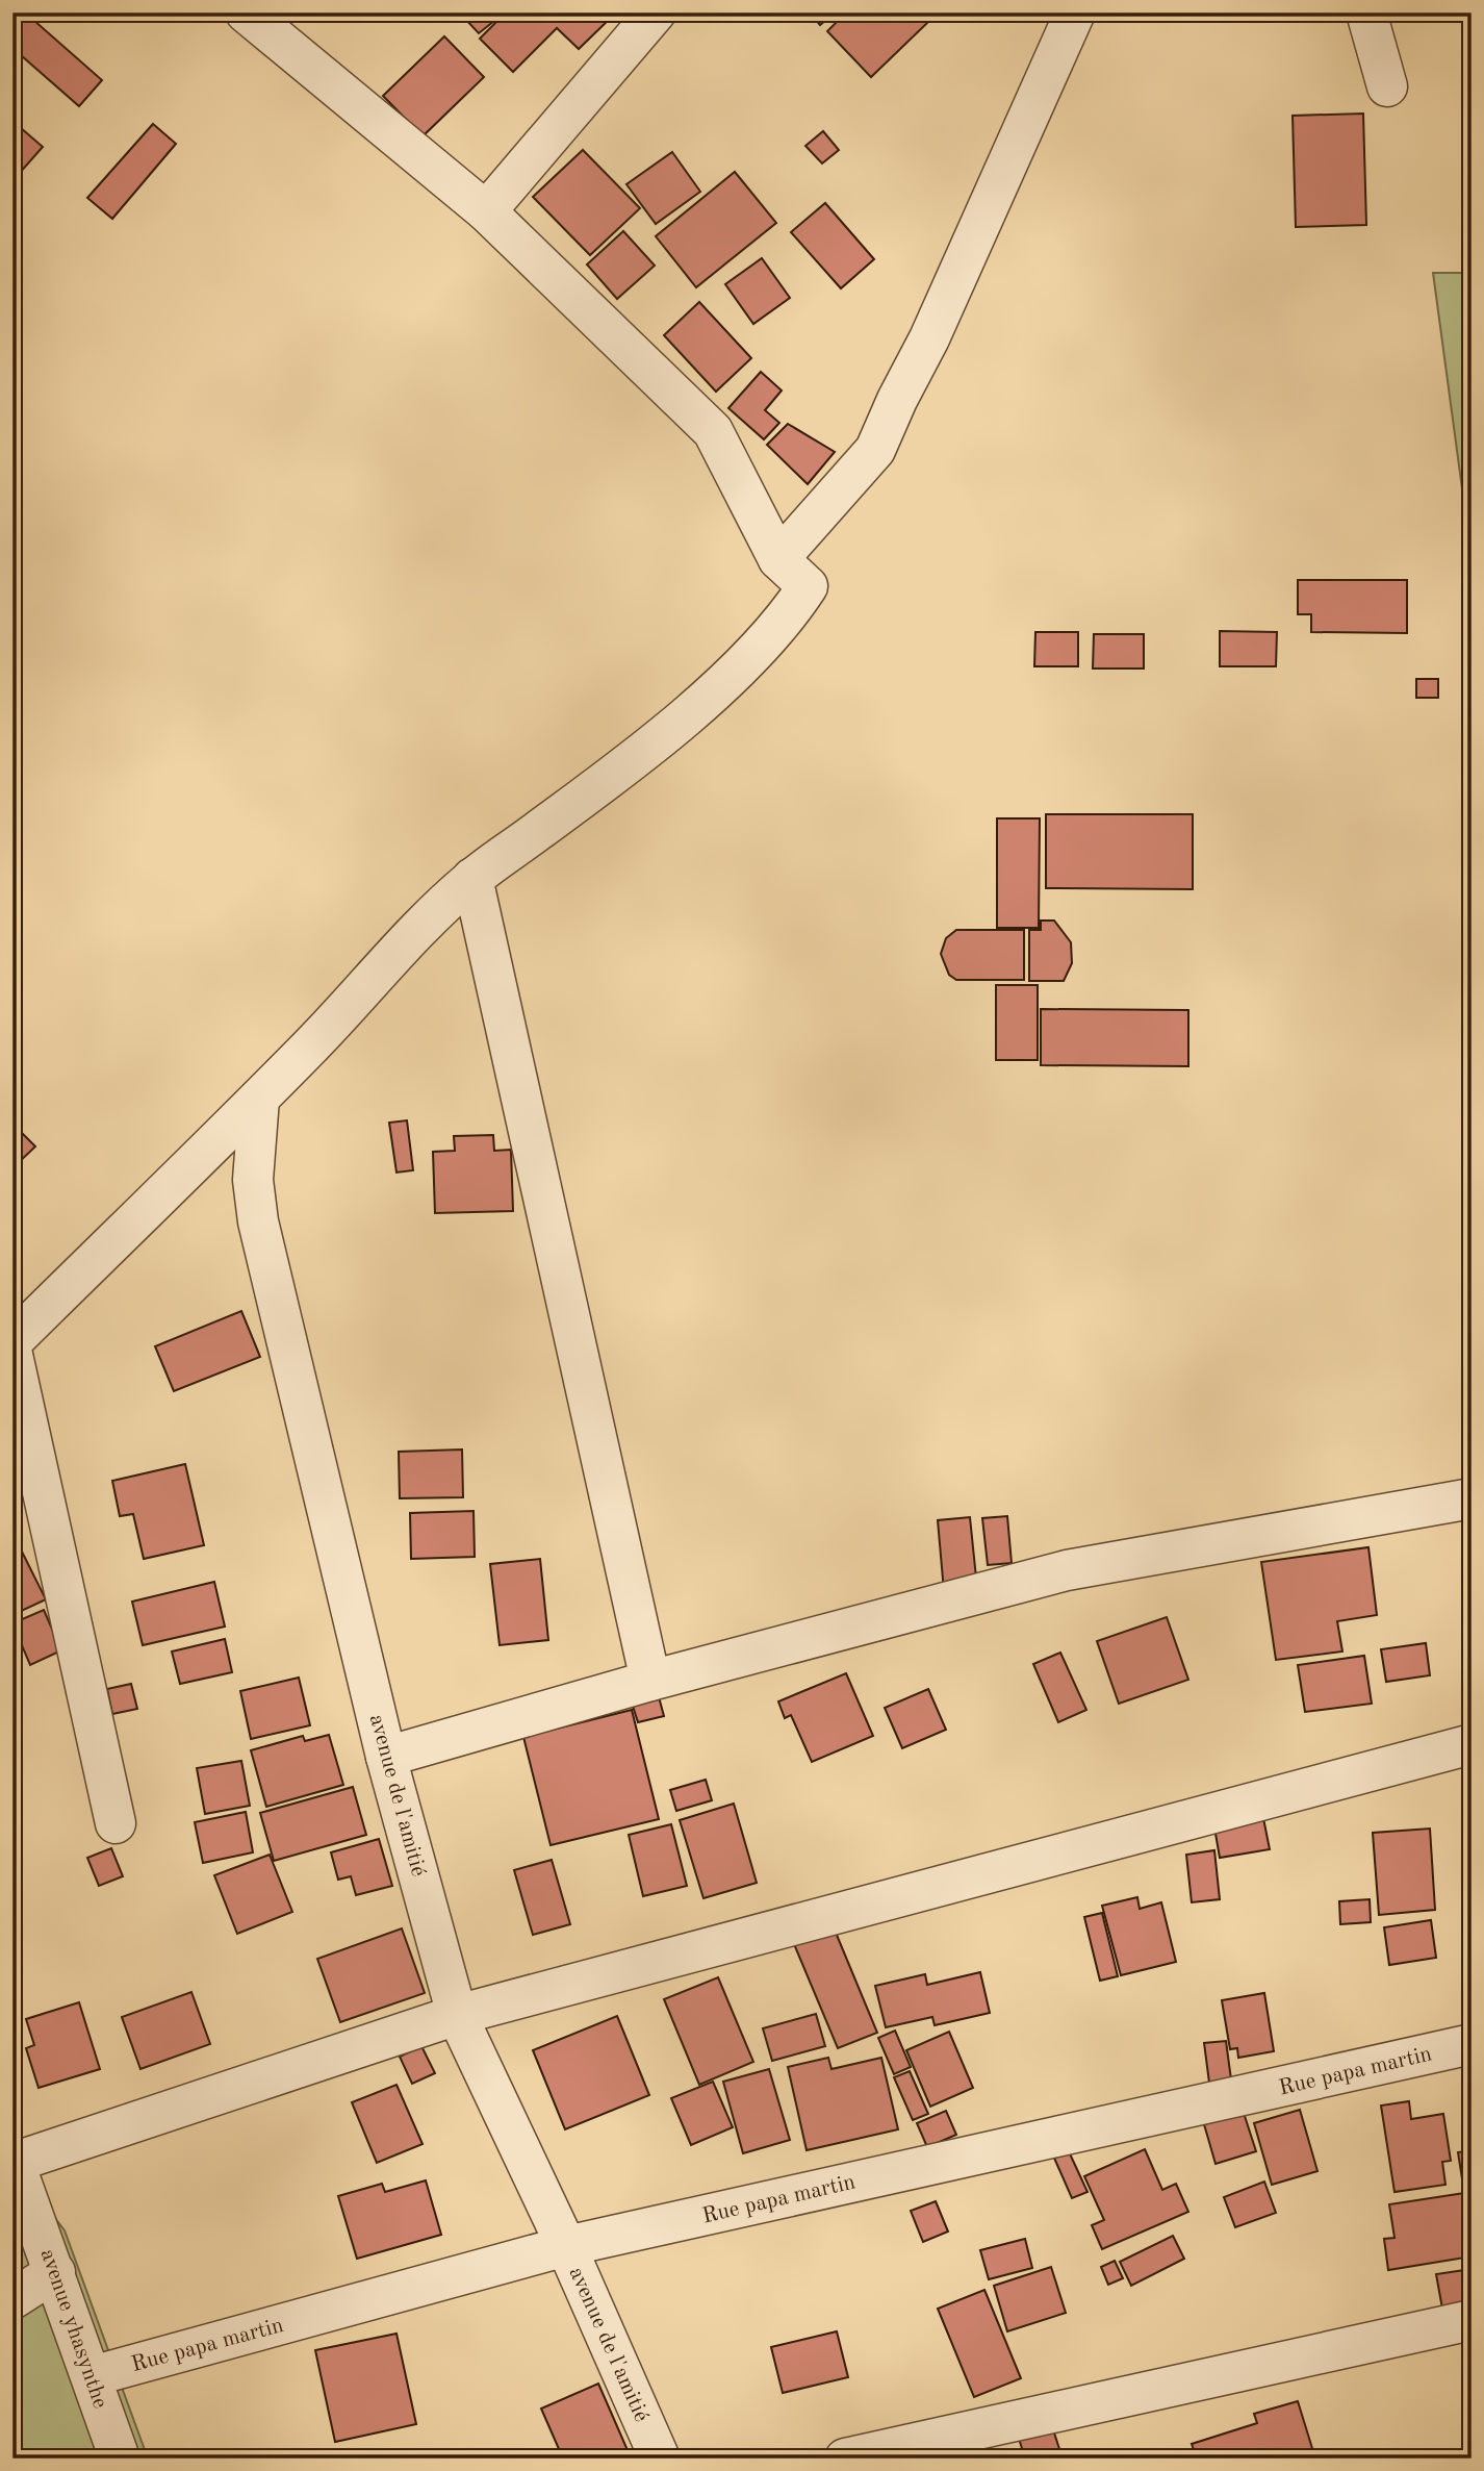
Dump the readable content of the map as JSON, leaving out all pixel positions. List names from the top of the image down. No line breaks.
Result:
{"streets":{"street":["avenue de l'amitié","Rue papa martin","avenue yhasynthe"]},"crossings":[["avenue de l'amitié","Rue papa martin"],["Rue papa martin","avenue yhasynthe"]]}
